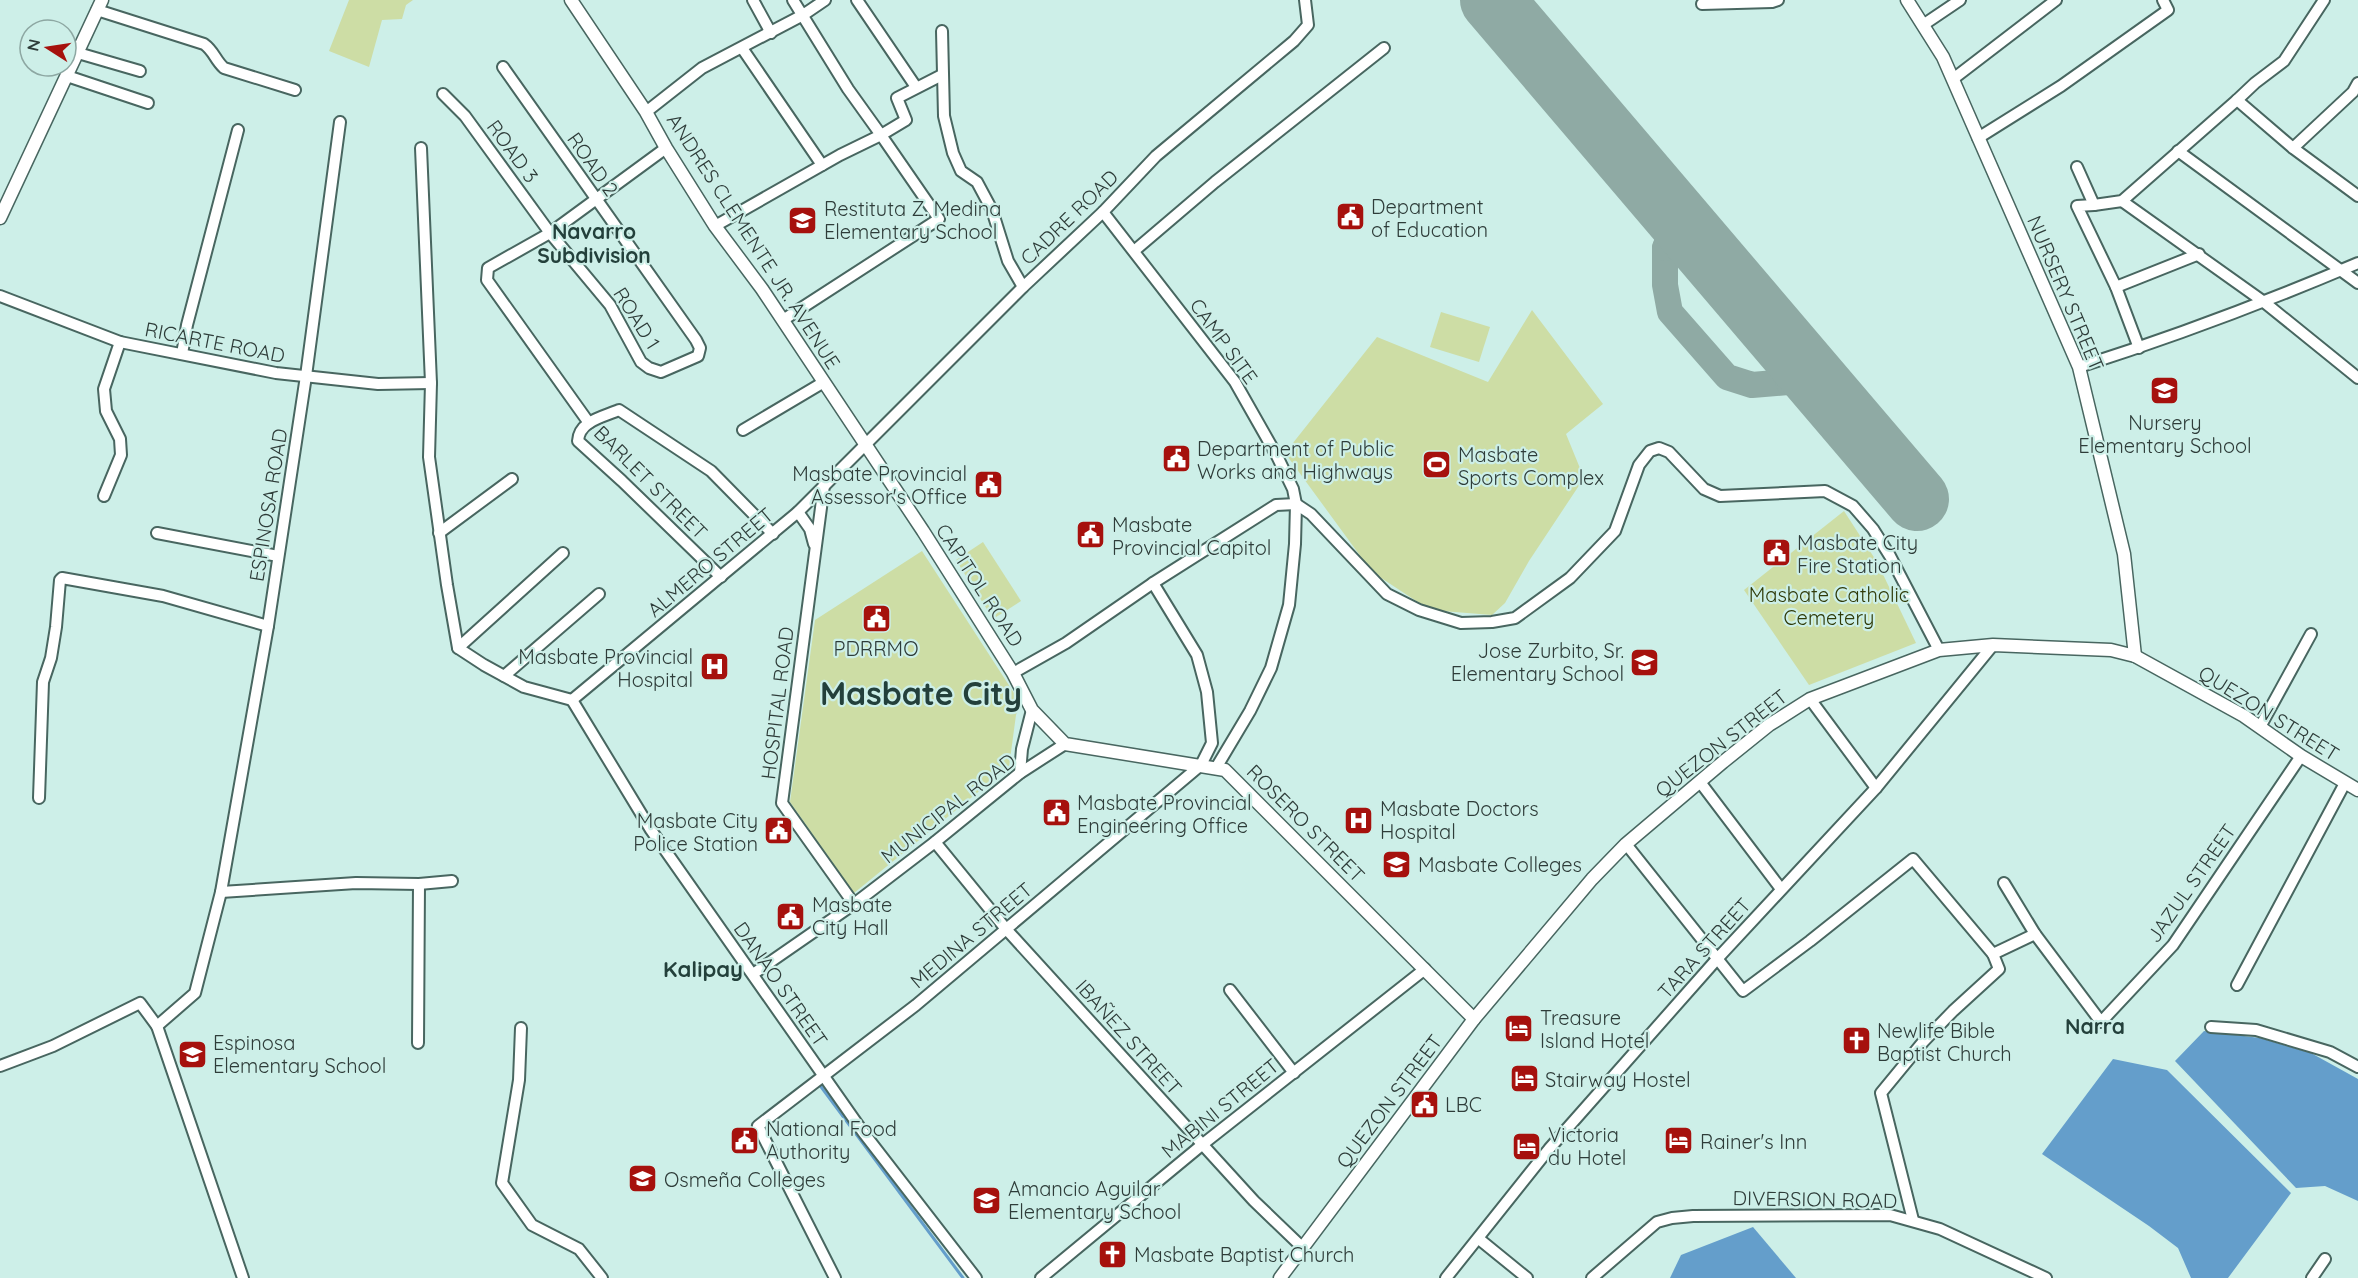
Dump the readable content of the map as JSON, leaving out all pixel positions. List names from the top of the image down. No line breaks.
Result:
{"streets":{"main road":["ANDRES CLEMENTE JR. AVENUE","NURSERY STREET","CAPITOL ROAD","QUEZON STREET","ROSERO STREET"],"street":["ROAD 3","ROAD 2","CADRE ROAD","ROAD 1","CAMP SITE","RICARTE ROAD","BARLET STREET","ESPINOSA ROAD","ALMERO STREET","HOSPITAL ROAD","MUNICIPAL ROAD","JAZUL STREET","MEDINA STREET","TARA STREET","DANAO STREET","IBAÑEZ STREET","MABINI STREET","DIVERSION ROAD"]},"crossings":[["ROAD 3","ROAD 1"],["ROAD 2","ROAD 1"],["CADRE ROAD","ANDRES CLEMENTE JR. AVENUE"],["CADRE ROAD","CAMP SITE"],["CADRE ROAD","ALMERO STREET"],["CADRE ROAD","CAPITOL ROAD"],["ANDRES CLEMENTE JR. AVENUE","ALMERO STREET"],["ANDRES CLEMENTE JR. AVENUE","CAPITOL ROAD"],["NURSERY STREET","QUEZON STREET"],["RICARTE ROAD","ESPINOSA ROAD"],["BARLET STREET","ALMERO STREET"],["ALMERO STREET","CAPITOL ROAD"],["ALMERO STREET","HOSPITAL ROAD"],["ALMERO STREET","DANAO STREET"],["CAPITOL ROAD","MUNICIPAL ROAD"],["CAPITOL ROAD","ROSERO STREET"],["HOSPITAL ROAD","MUNICIPAL ROAD"],["QUEZON STREET","ROSERO STREET"],["QUEZON STREET","JAZUL STREET"],["QUEZON STREET","TARA STREET"],["QUEZON STREET","IBAÑEZ STREET"],["MUNICIPAL ROAD","ROSERO STREET"],["MUNICIPAL ROAD","DANAO STREET"],["MUNICIPAL ROAD","IBAÑEZ STREET"],["ROSERO STREET","MEDINA STREET"],["ROSERO STREET","MABINI STREET"],["MEDINA STREET","DANAO STREET"],["MEDINA STREET","IBAÑEZ STREET"],["IBAÑEZ STREET","MABINI STREET"]],"districts":["Navarro Subdivision","Masbate City","Kalipay","Narra"],"parks":["Masbate Catholic Cemetery"],"places":{"public building":["Department of Education","Department of Public Works and Highways","Masbate Provincial Assessor's Office","Masbate Provincial Capitol","Masbate City Fire Station","PDRRMO","Masbate Provincial Engineering Office","Masbate City Police Station","Masbate City Hall","LBC","National Food Authority"],"school or university":["Restituta Z. Medina Elementary School","Nursery Elementary School","Jose Zurbito, Sr. Elementary School","Masbate Colleges","Espinosa Elementary School","Osmeña Colleges","Amancio Aguilar Elementary School"],"sports":["Masbate Sports Complex"],"hospital":["Masbate Provincial Hospital","Masbate Doctors Hospital"],"hotel":["Treasure Island Hotel","Stairway Hostel","Rainer's Inn","Victoria du Hotel"],"church":["Newlife Bible Baptist Church","Masbate Baptist Church"]},"north":"left"}
